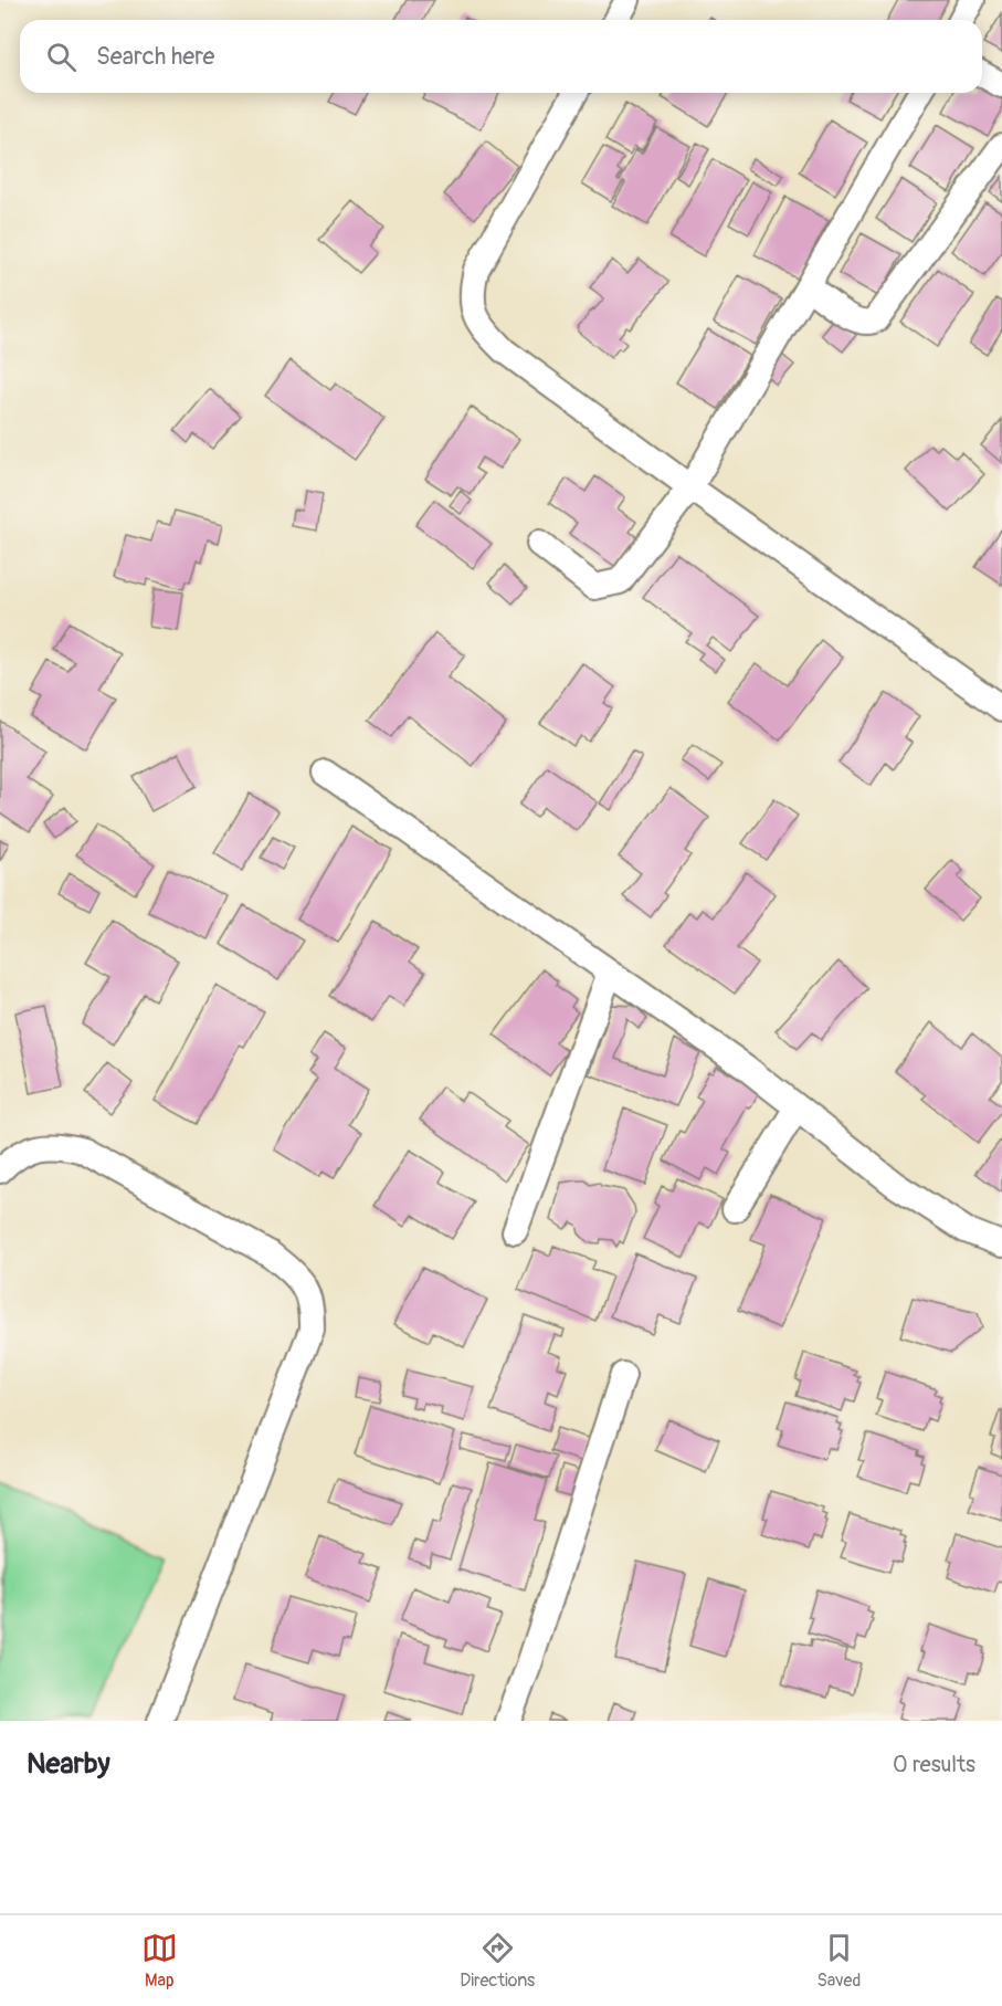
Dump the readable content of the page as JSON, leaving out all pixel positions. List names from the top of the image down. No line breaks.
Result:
{"page":{"search":"Search here","heading":["Nearby","0 results"],"nav":["Map","Directions","Saved"]}}
